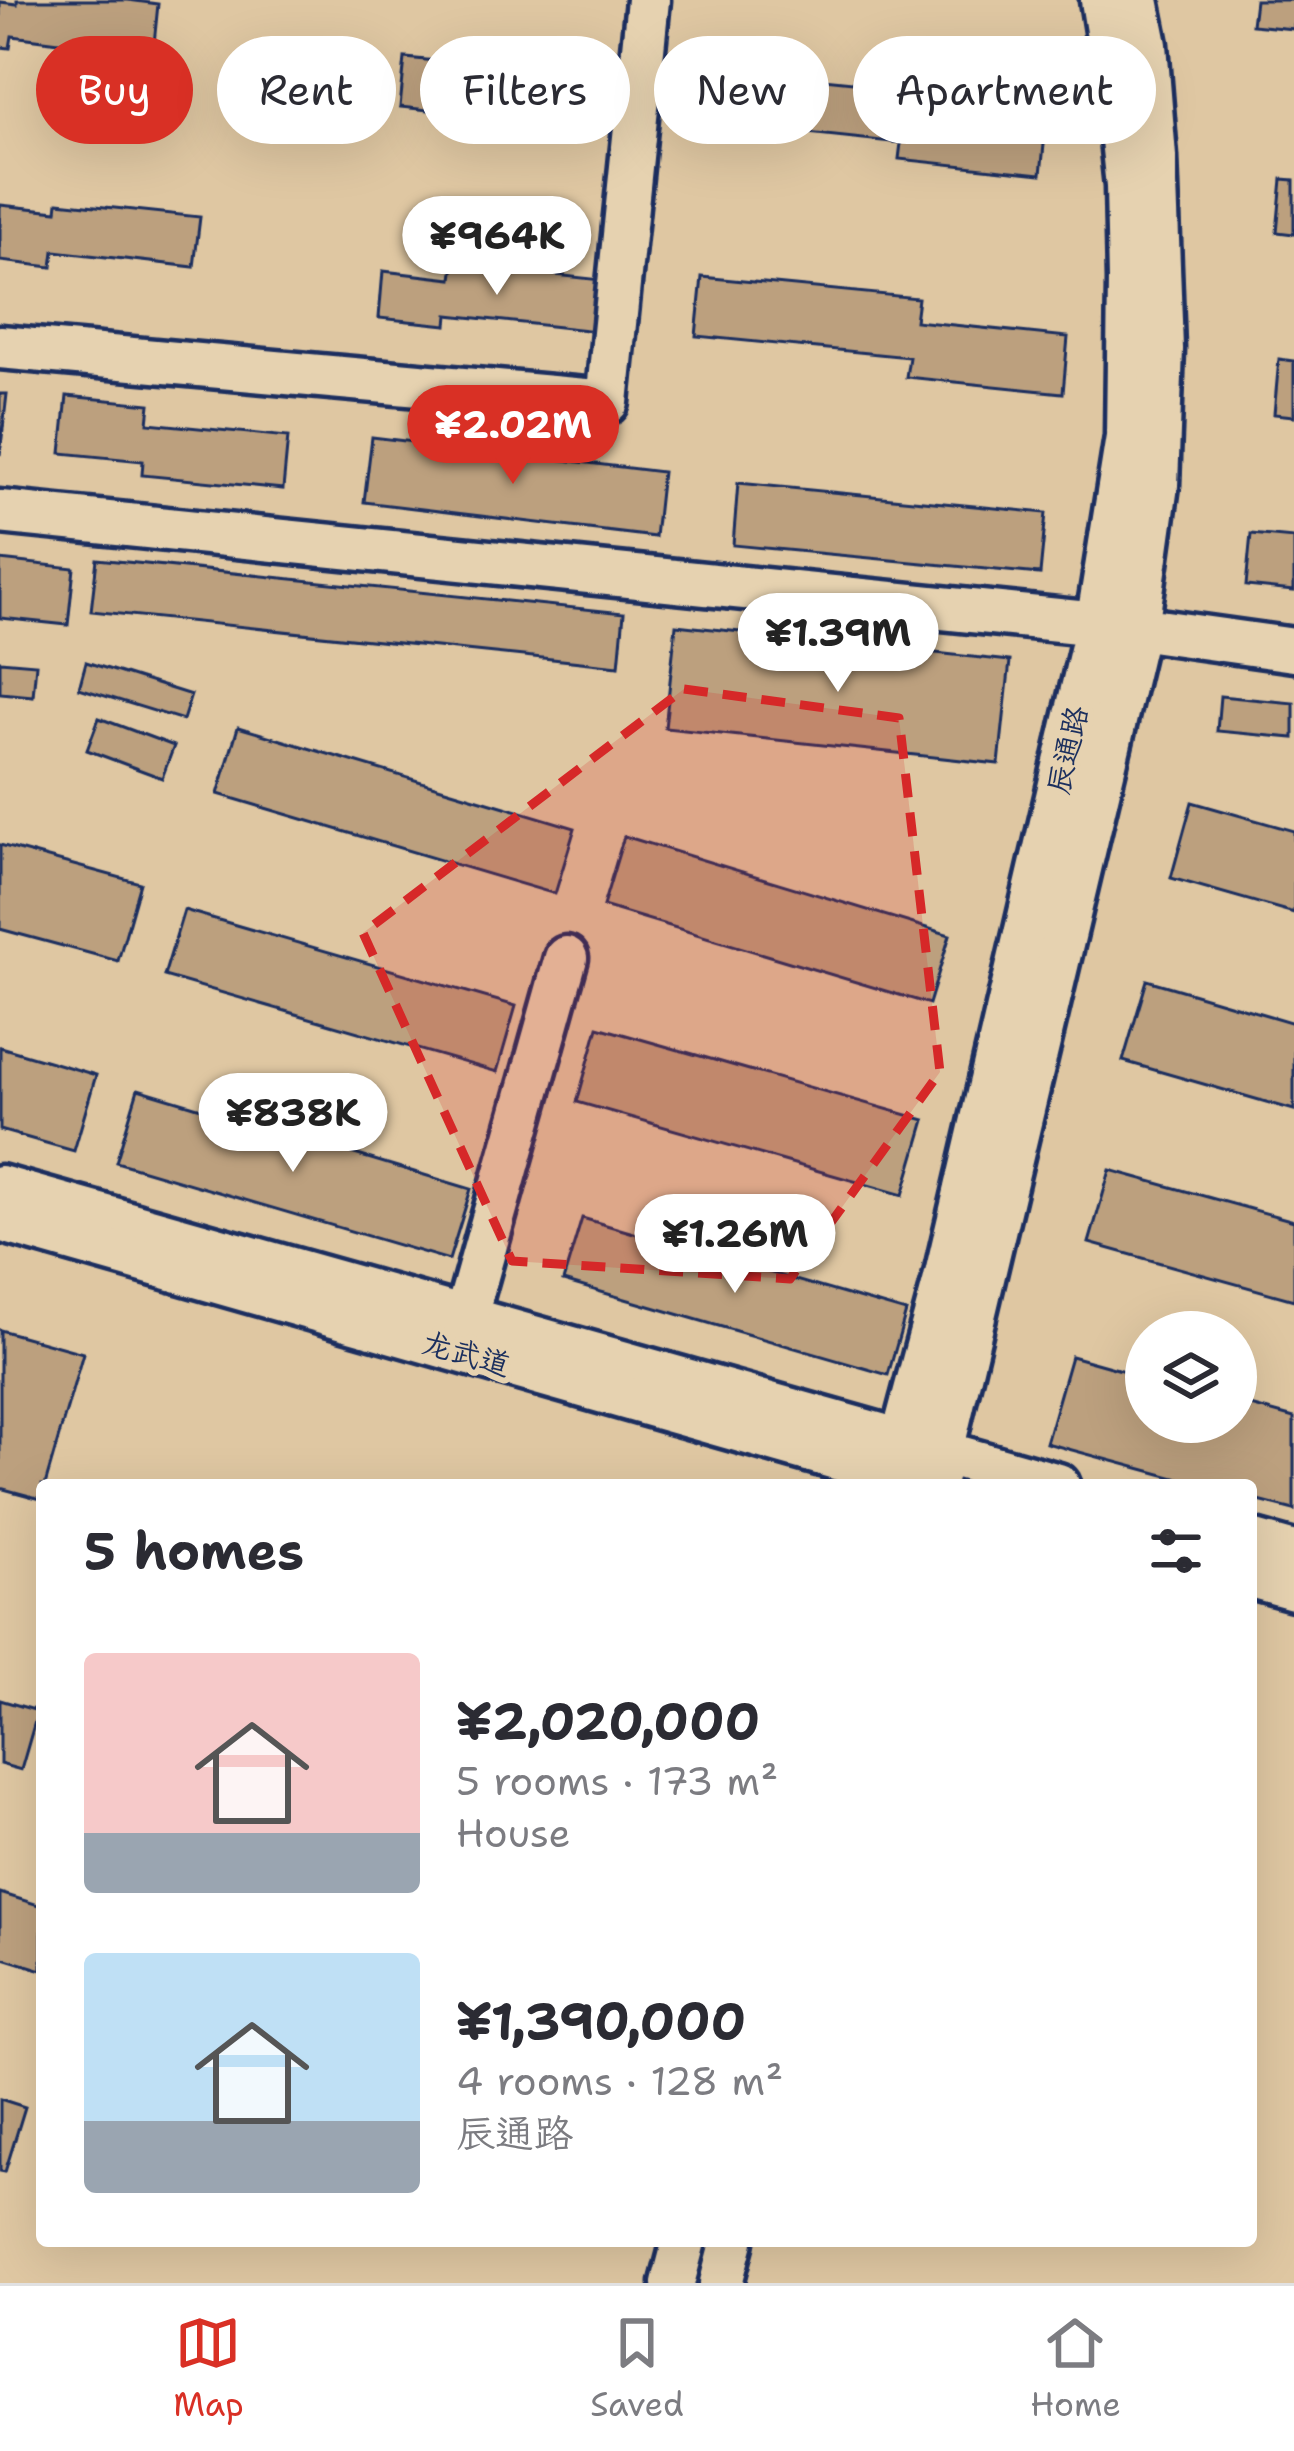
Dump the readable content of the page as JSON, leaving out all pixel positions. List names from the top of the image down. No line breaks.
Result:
{"streets":{"street":["辰通路","龙武道"]},"crossings":[["辰通路","龙武道"]],"page":{"chip":["Buy","Rent","Filters","New","Apartment"],"price":["¥964K","¥2.02M","¥1.39M","¥838K","¥1.26M"],"heading":"5 homes","list":[{"name":"¥2,020,000","note":"5 rooms · 173 m² · House"},{"name":"¥1,390,000","note":"4 rooms · 128 m² · 辰通路"}],"tabs":["Map","Saved","Home"]}}
